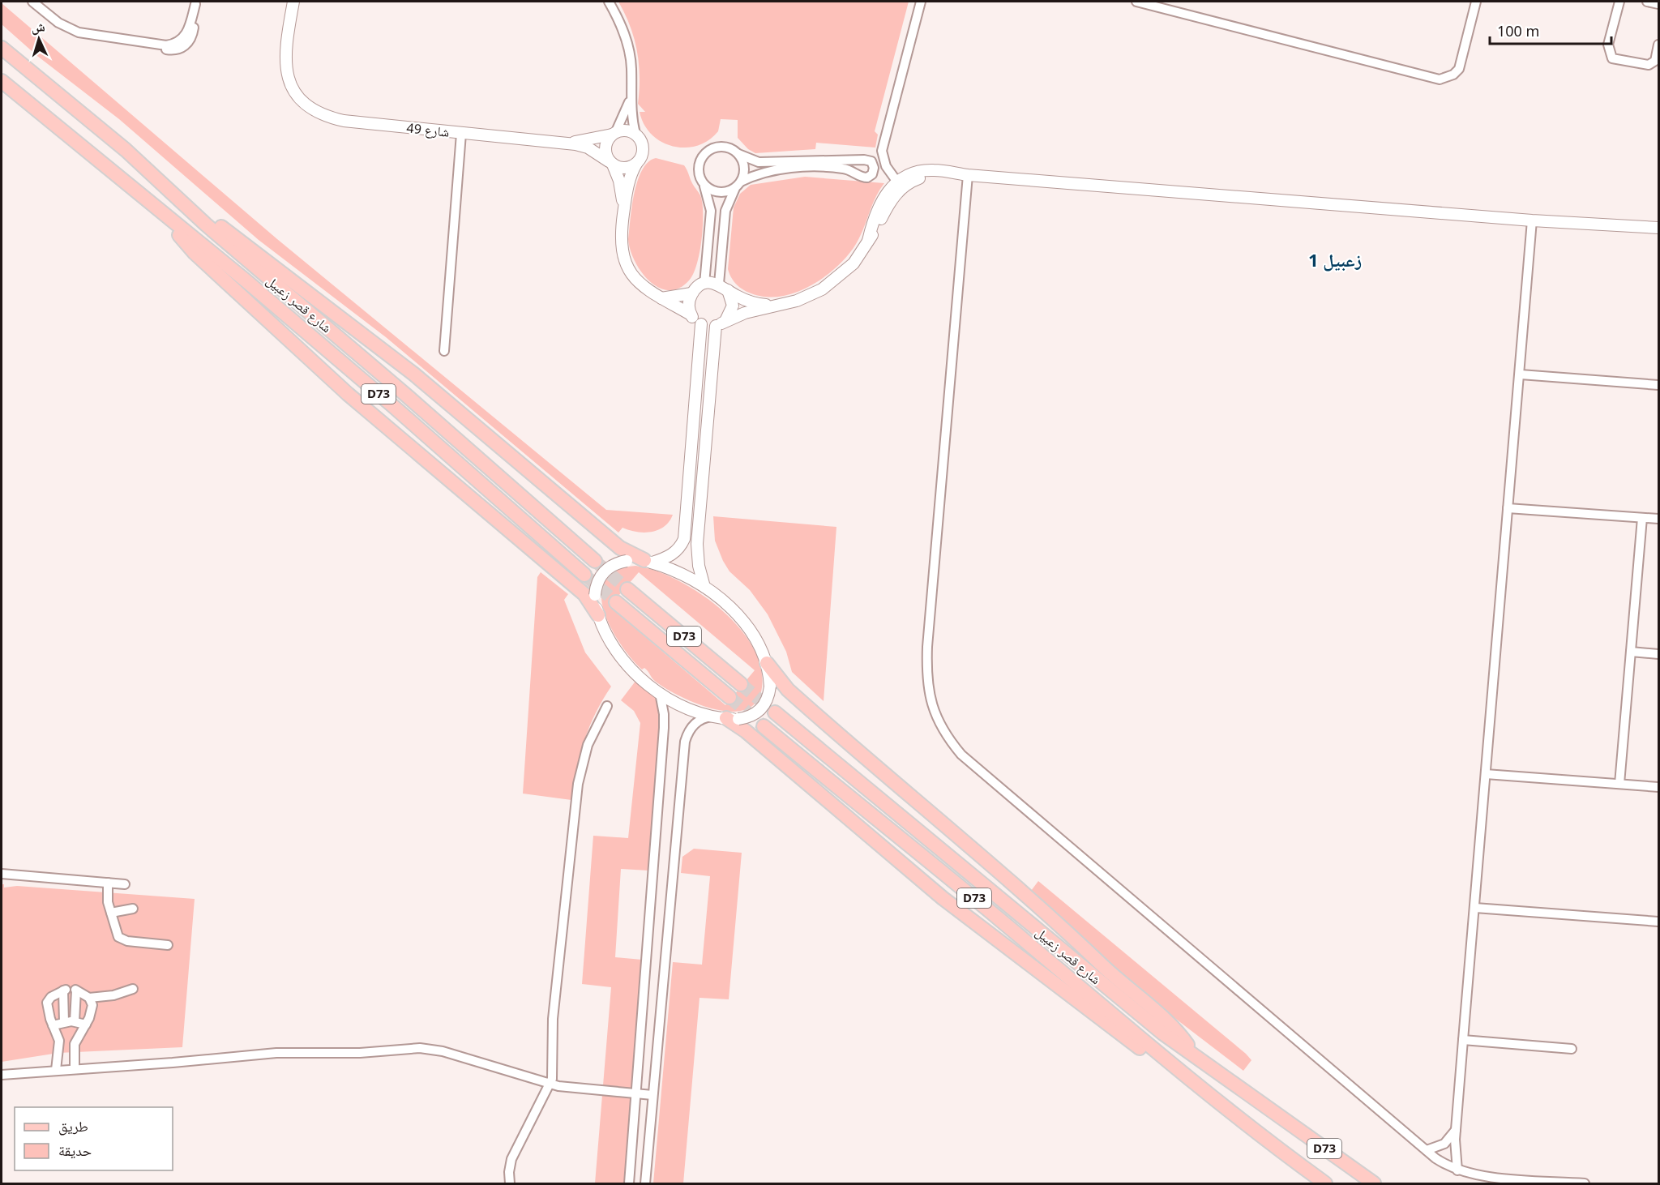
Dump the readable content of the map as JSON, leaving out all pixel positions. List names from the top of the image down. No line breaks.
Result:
{"streets":{"main road":["شارع قصر زعبيل","D73"],"street":["شارع 49"]},"districts":["زعبيل 1"],"legend":["طريق","حديقة"],"scale_bar":"100 m","north":"top"}
